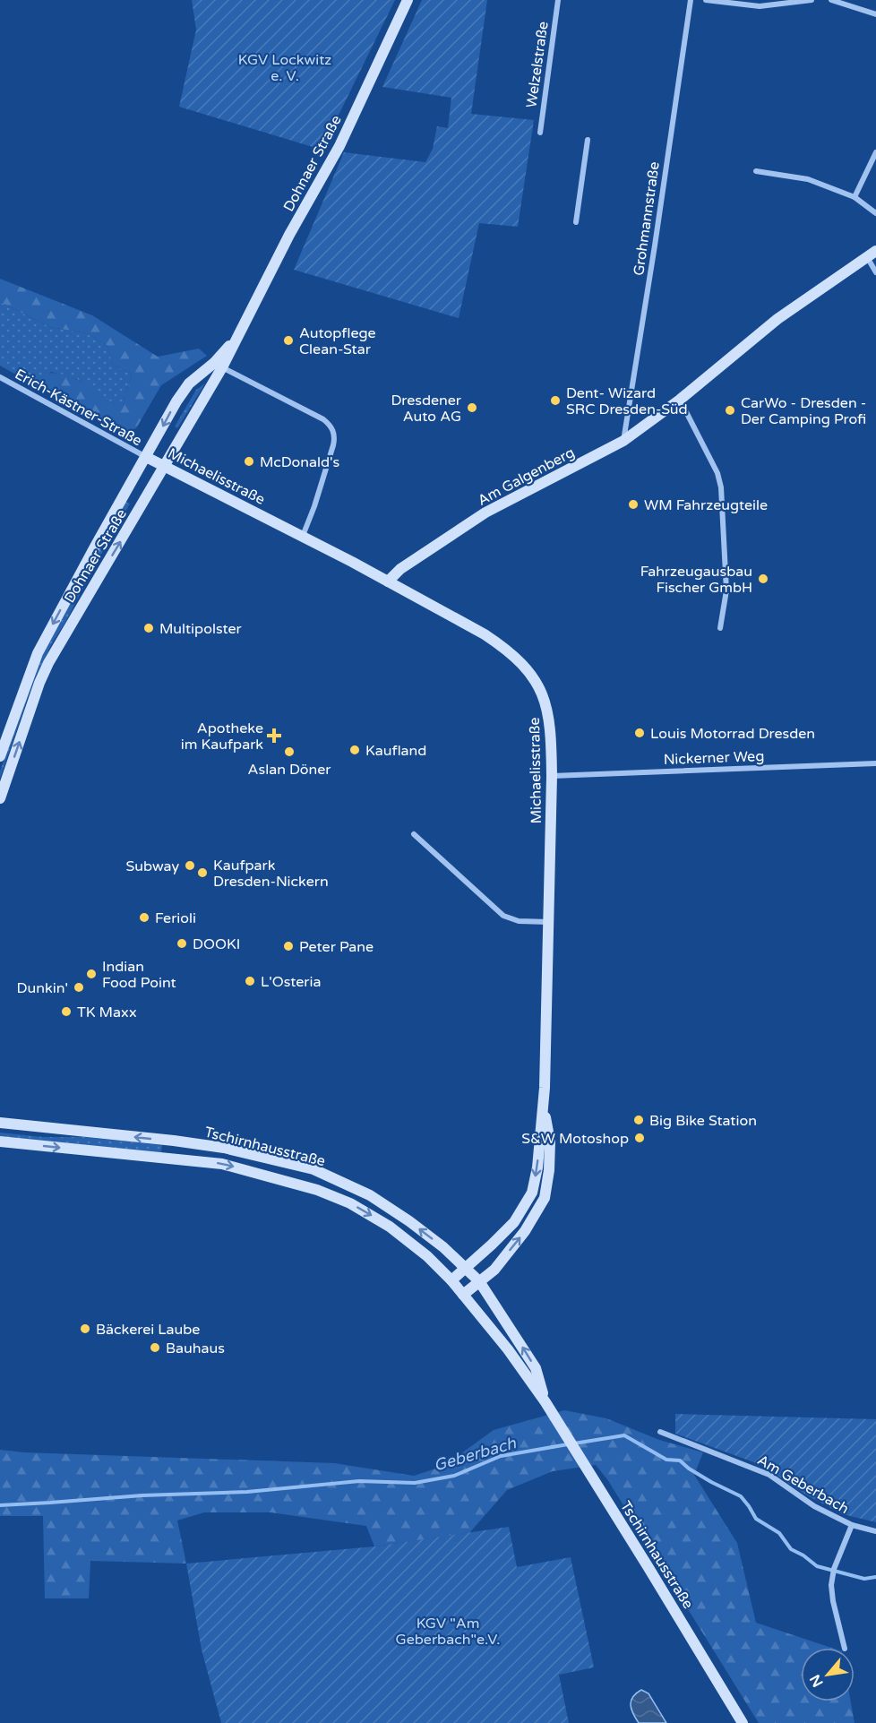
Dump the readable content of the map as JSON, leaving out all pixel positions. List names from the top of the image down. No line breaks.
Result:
{"streets":{"main road":["Dohnaer Straße","Michaelisstraße","Am Galgenberg","Tschirnhausstraße"],"street":["Welzelstraße","Grohmannstraße","Erich-Kästner-Straße","Nickerner Weg","Am Geberbach"]},"crossings":[["Dohnaer Straße","Erich-Kästner-Straße"],["Dohnaer Straße","Michaelisstraße"],["Grohmannstraße","Am Galgenberg"],["Erich-Kästner-Straße","Michaelisstraße"],["Michaelisstraße","Am Galgenberg"],["Michaelisstraße","Nickerner Weg"],["Michaelisstraße","Tschirnhausstraße"]],"water":["Geberbach"],"parks":["KGV Lockwitz e. V.","KGV \"Am Geberbach\"e.V."],"places":{"other":["Autopflege Clean-Star","Dent- Wizard SRC Dresden-Süd","Dresdener Auto AG","CarWo - Dresden - Der Camping Profi","McDonald's","WM Fahrzeugteile","Fahrzeugausbau Fischer GmbH","Multipolster","Louis Motorrad Dresden","Kaufland","Aslan Döner","Subway","Kaufpark Dresden-Nickern","Ferioli","DOOKI","Peter Pane","Indian Food Point","L'Osteria","Dunkin'","TK Maxx","Big Bike Station","S&W Motoshop","Bäckerei Laube","Bauhaus"],"health":["Apotheke im Kaufpark"]},"north":"bottom left"}
